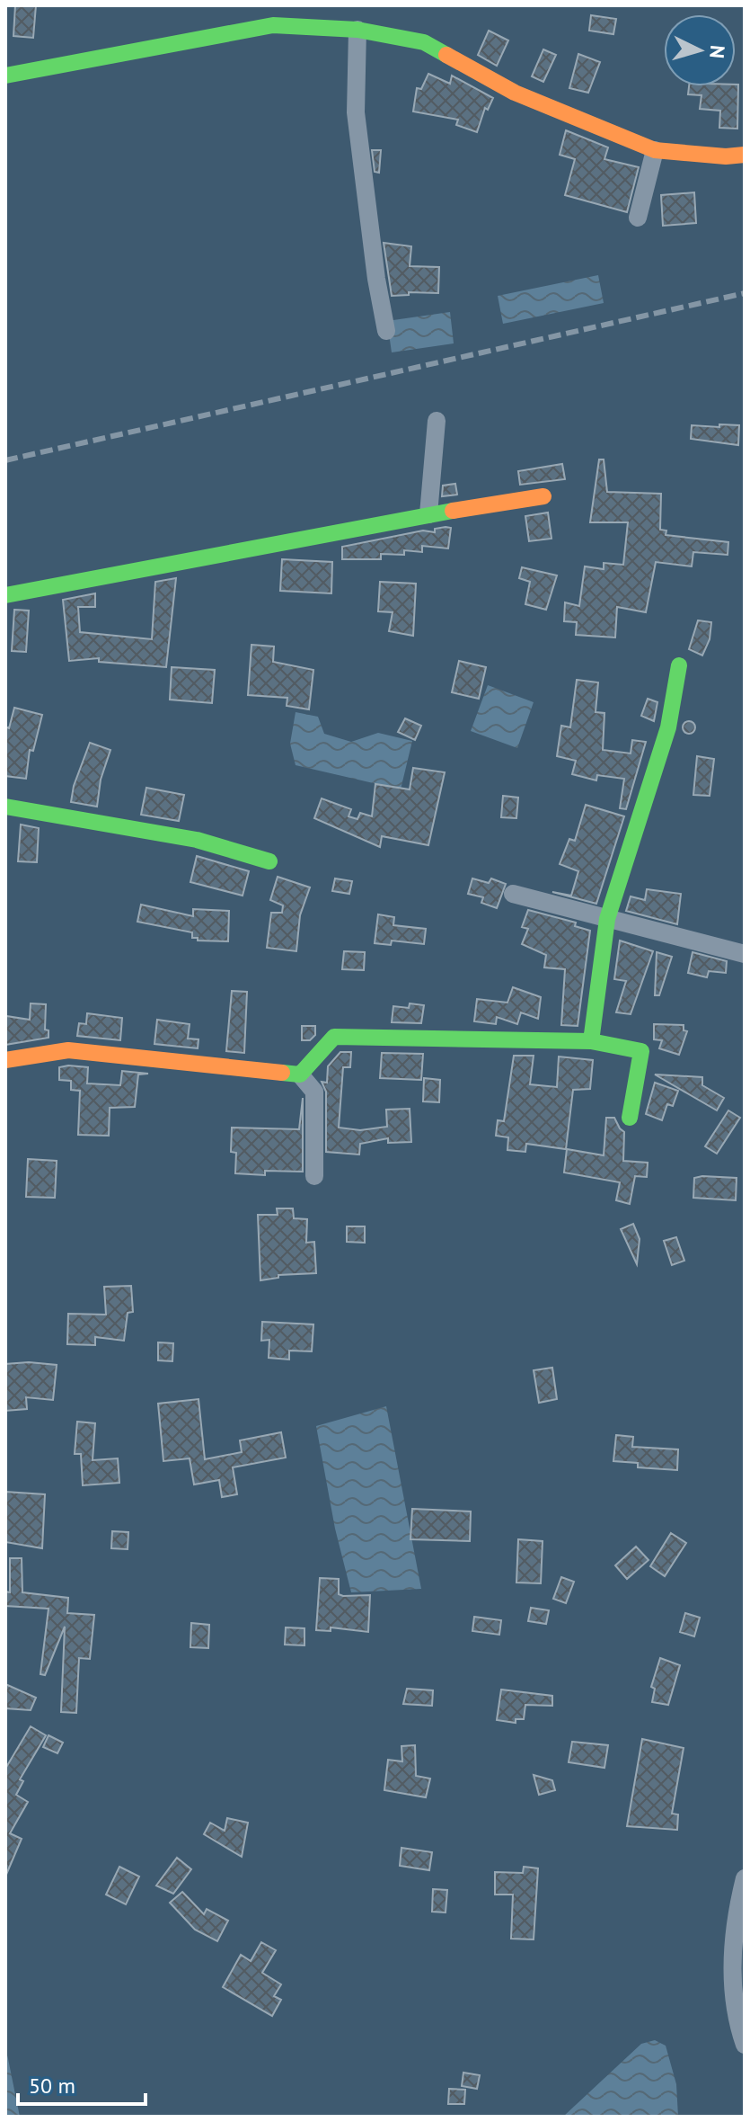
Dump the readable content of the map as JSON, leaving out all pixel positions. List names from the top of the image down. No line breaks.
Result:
{"scale_bar":"50 m","north":"right"}
